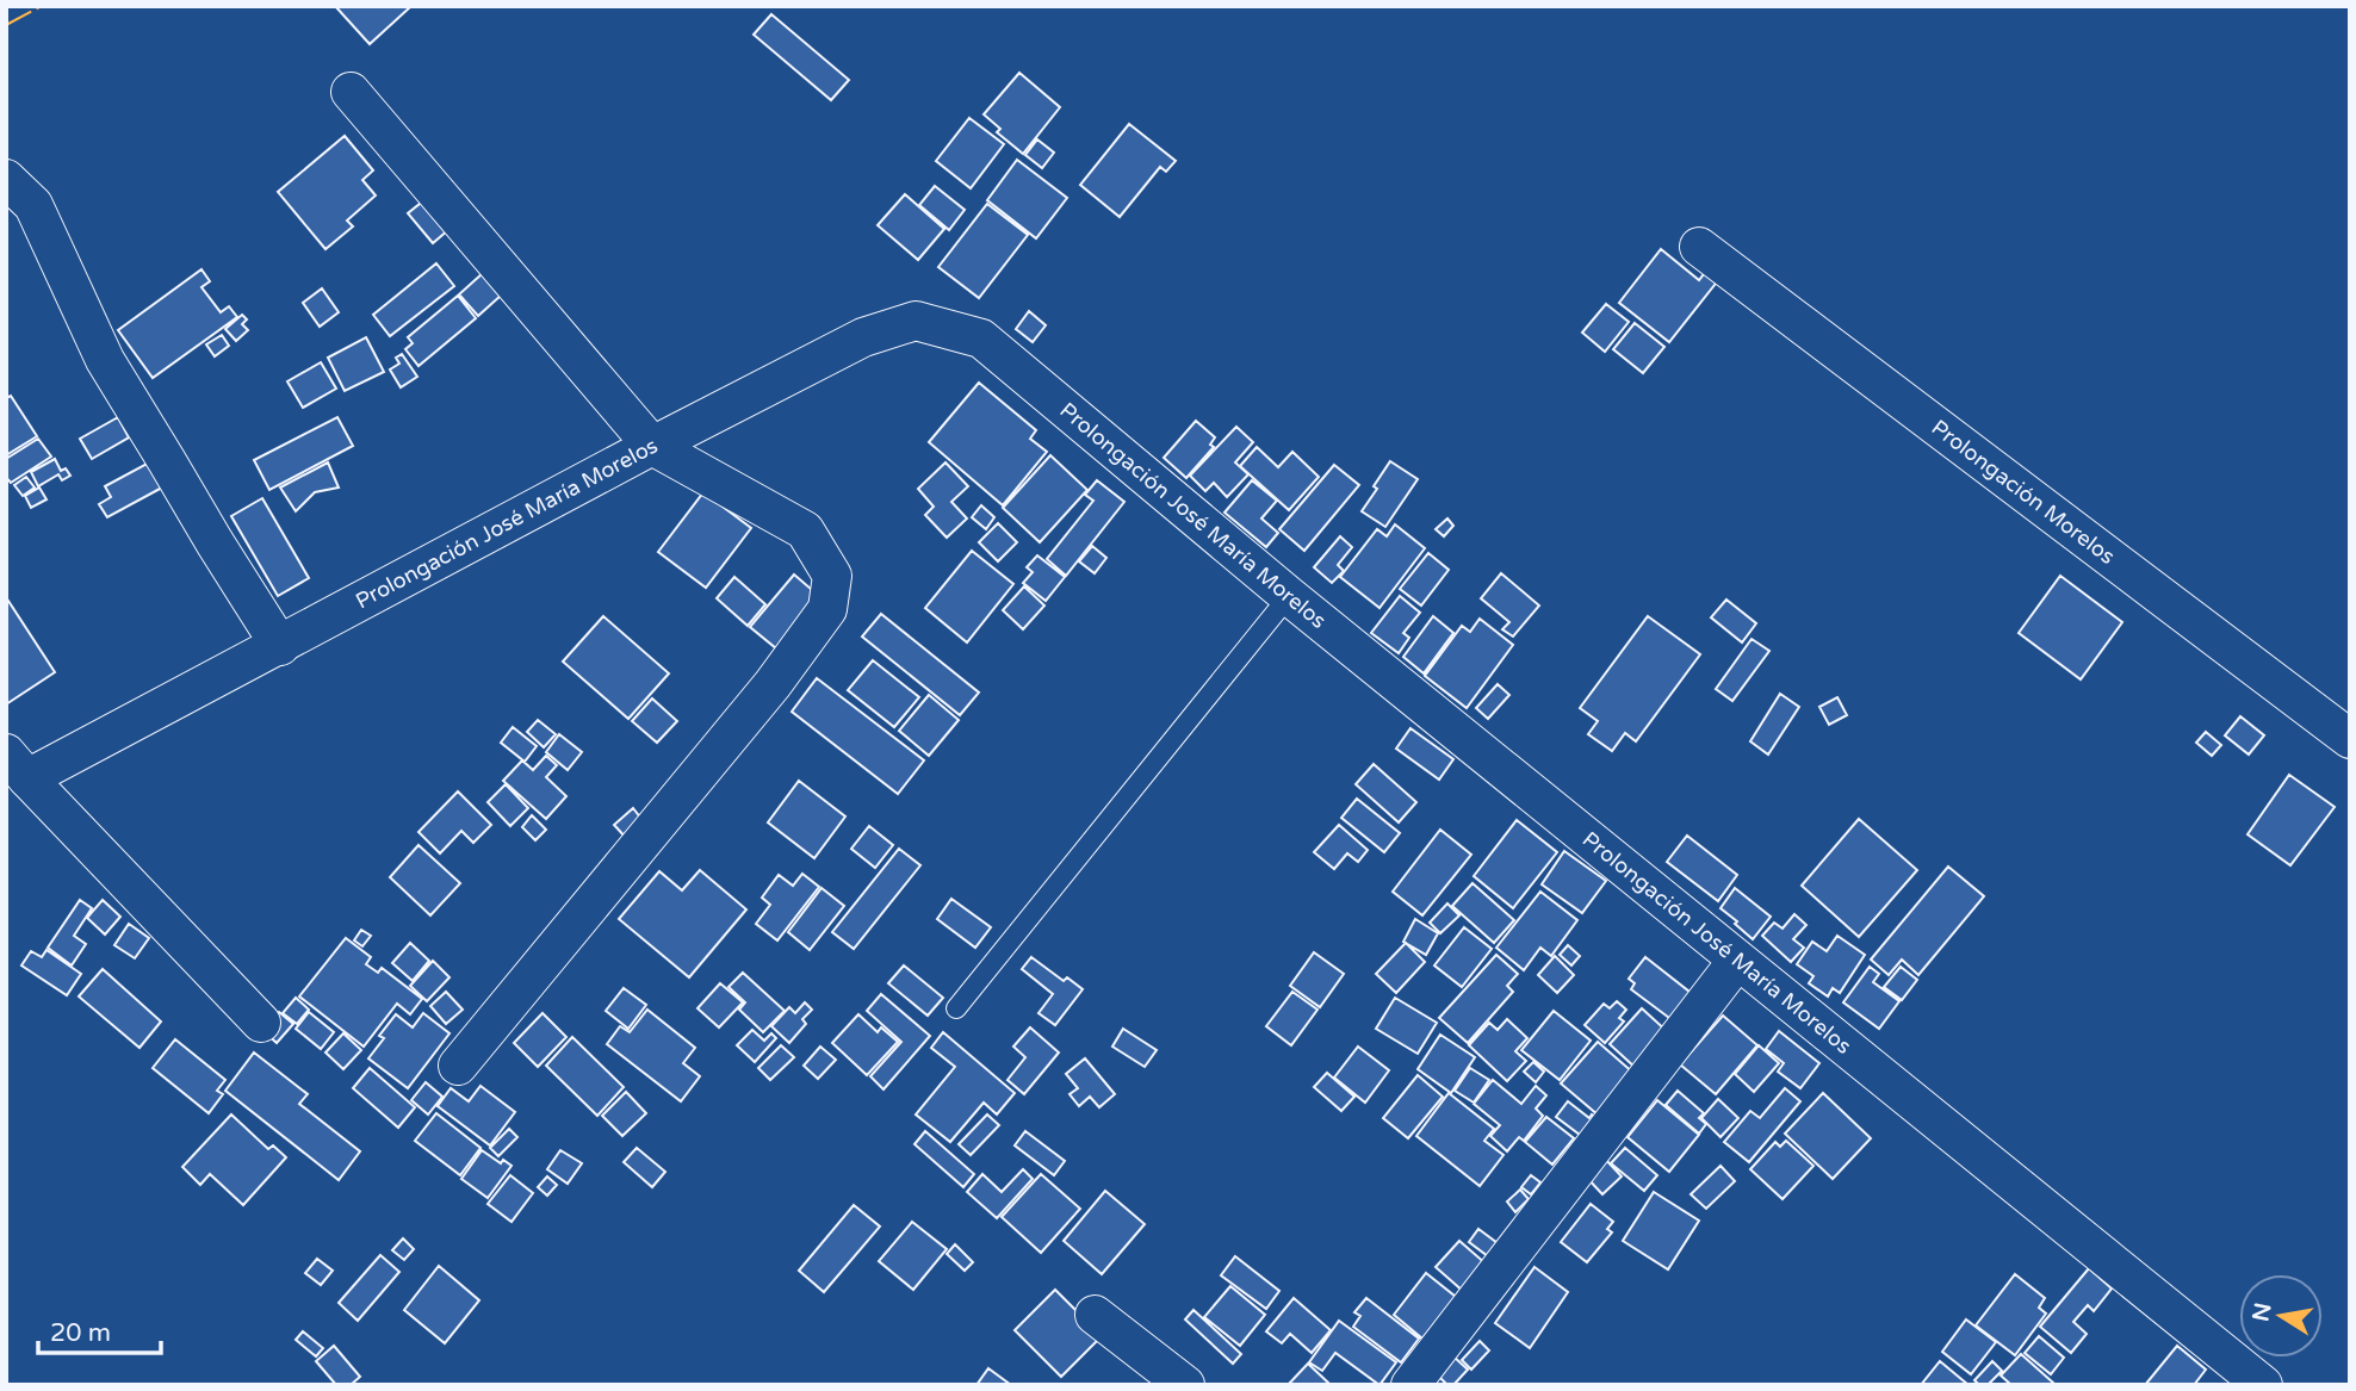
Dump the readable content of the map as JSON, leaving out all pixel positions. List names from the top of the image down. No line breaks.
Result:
{"streets":{"street":["Prolongación Morelos","Prolongación José María Morelos"]},"scale_bar":"20 m","north":"left"}
